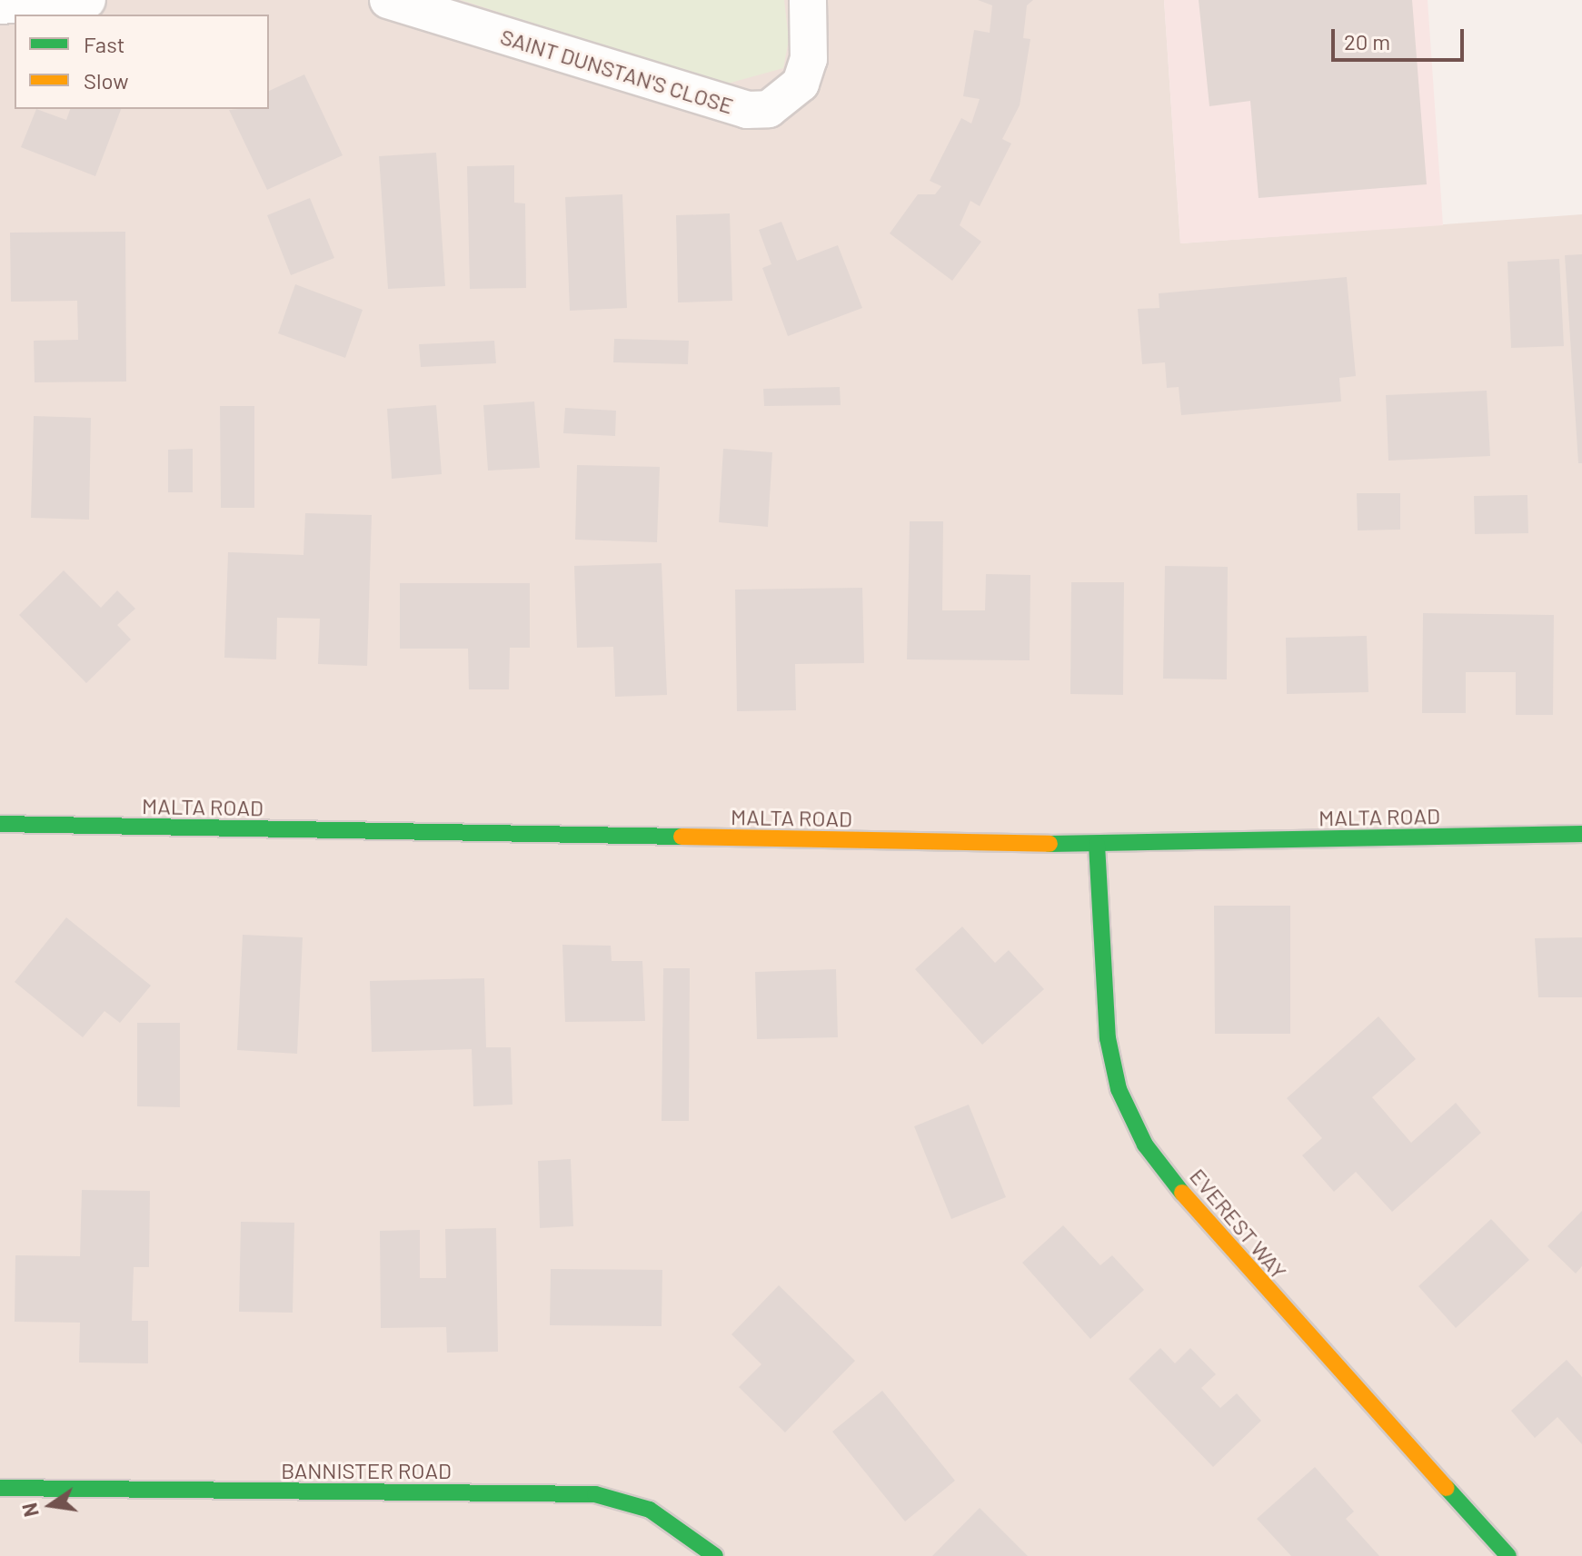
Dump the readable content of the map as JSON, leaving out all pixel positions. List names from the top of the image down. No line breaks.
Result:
{"streets":{"street":["SAINT DUNSTAN'S CLOSE","MALTA ROAD","EVEREST WAY","BANNISTER ROAD"]},"crossings":[["MALTA ROAD","EVEREST WAY"]],"legend":["Fast","Slow"],"scale_bar":"20 m","north":"left"}
